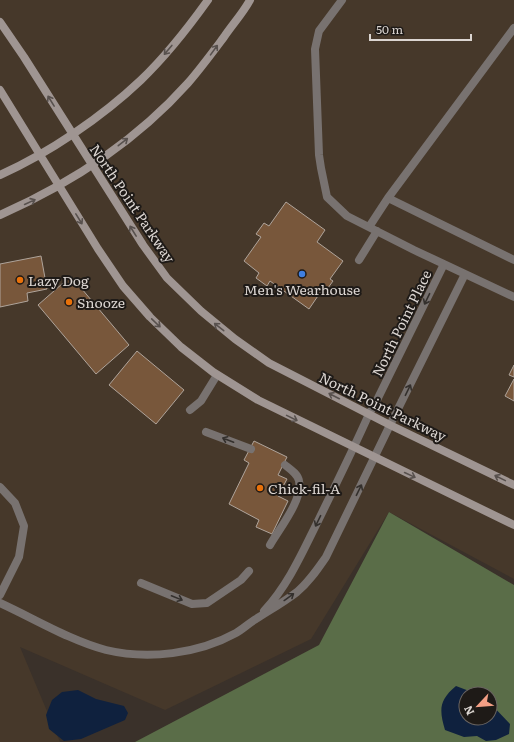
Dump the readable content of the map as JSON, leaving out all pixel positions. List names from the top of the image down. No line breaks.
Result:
{"streets":{"street":["North Point Parkway","North Point Place"]},"crossings":[["North Point Parkway","North Point Place"]],"places":["Men's Wearhouse","Lazy Dog","Snooze","Chick-fil-A"],"scale_bar":"50 m","north":"bottom left"}
